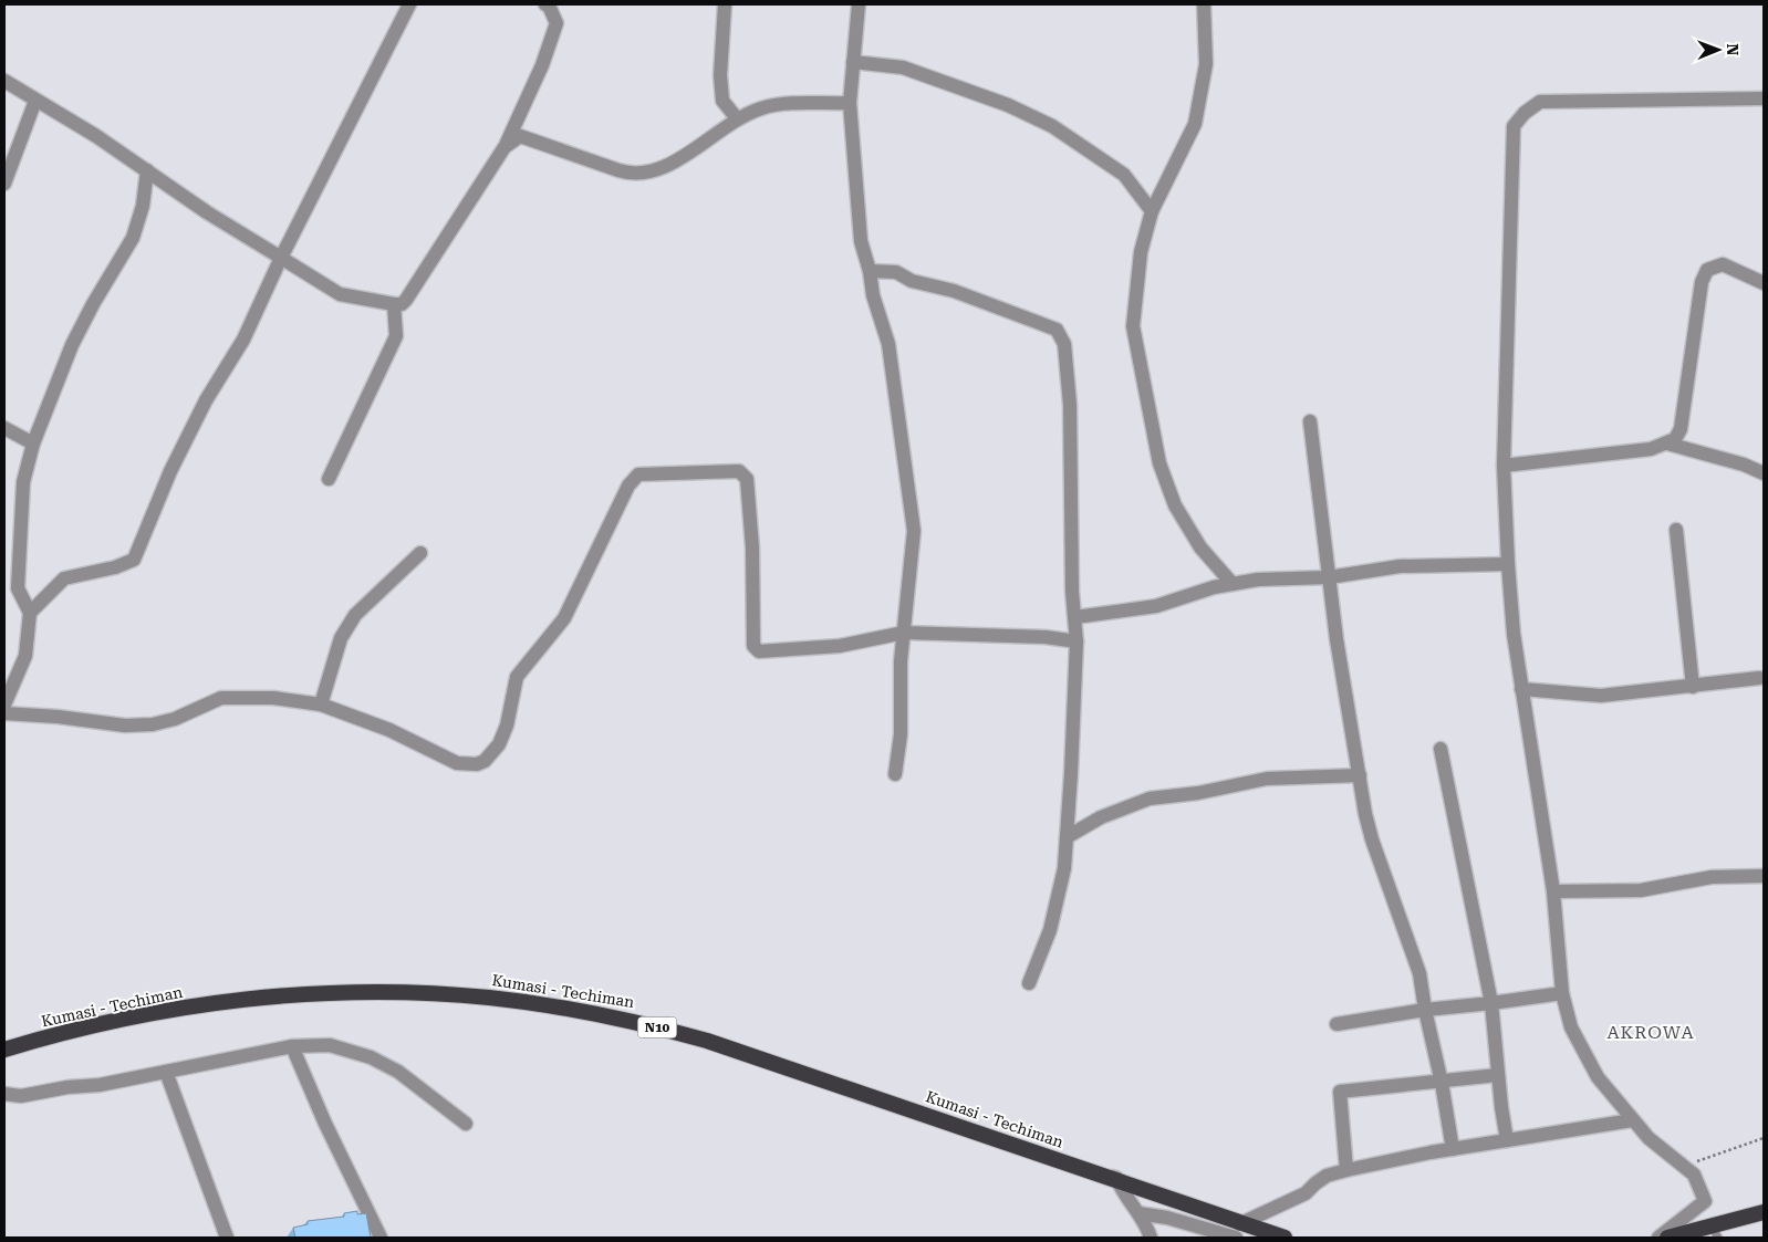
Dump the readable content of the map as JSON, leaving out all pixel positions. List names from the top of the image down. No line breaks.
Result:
{"streets":{"highway":["Kumasi - Techiman","N10"]},"districts":["AKROWA"],"north":"right"}
